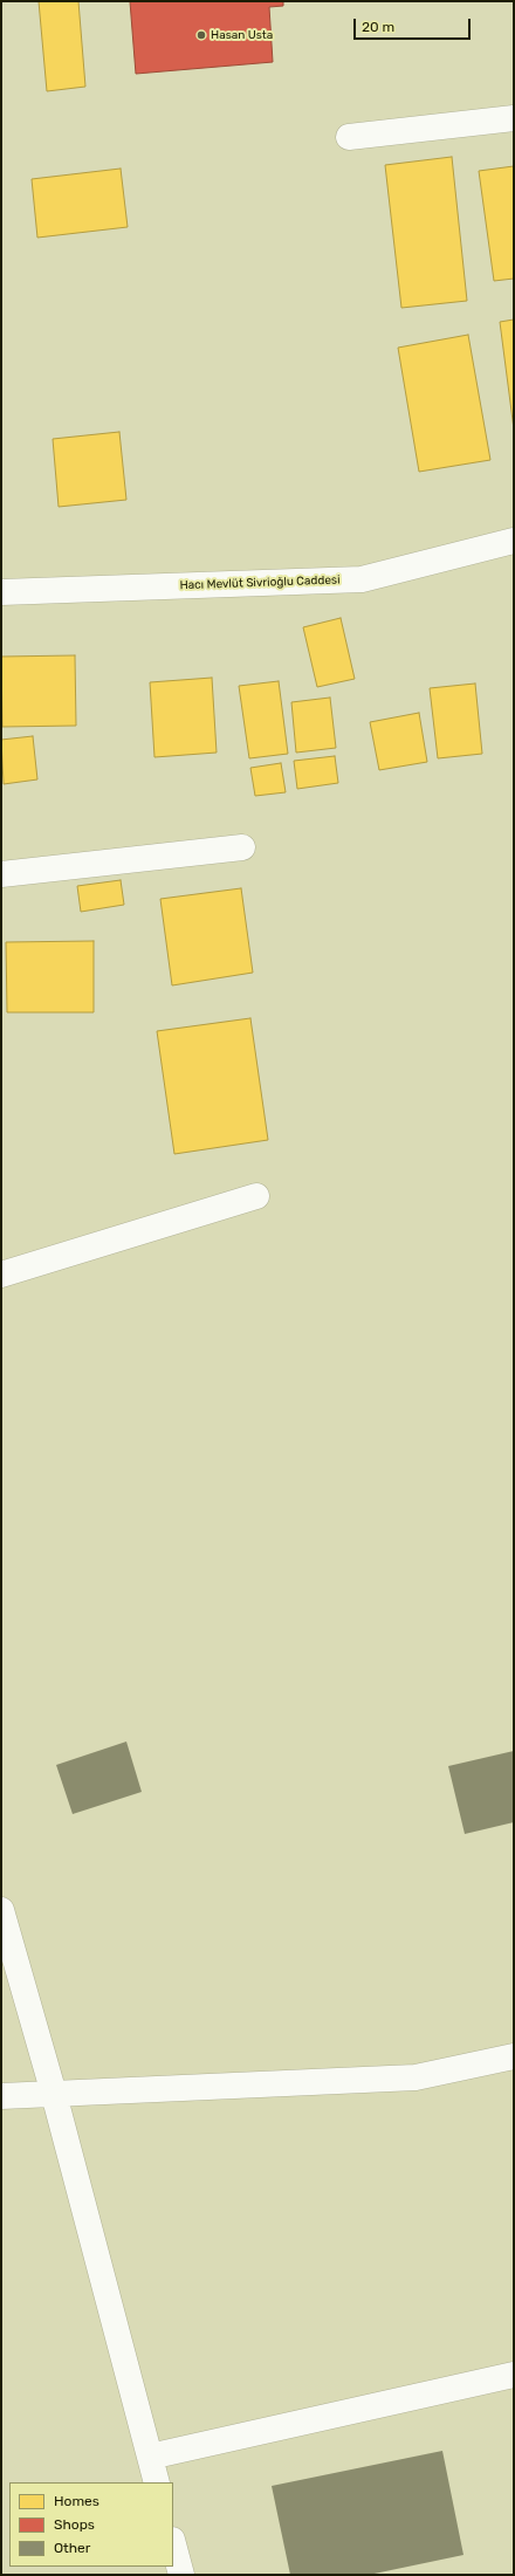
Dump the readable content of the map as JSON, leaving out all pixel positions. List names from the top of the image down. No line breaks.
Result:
{"streets":{"street":["Hacı Mevlüt Sivrioğlu Caddesi"]},"places":["Hasan Usta"],"legend":["Homes","Shops","Other"],"scale_bar":"20 m"}
